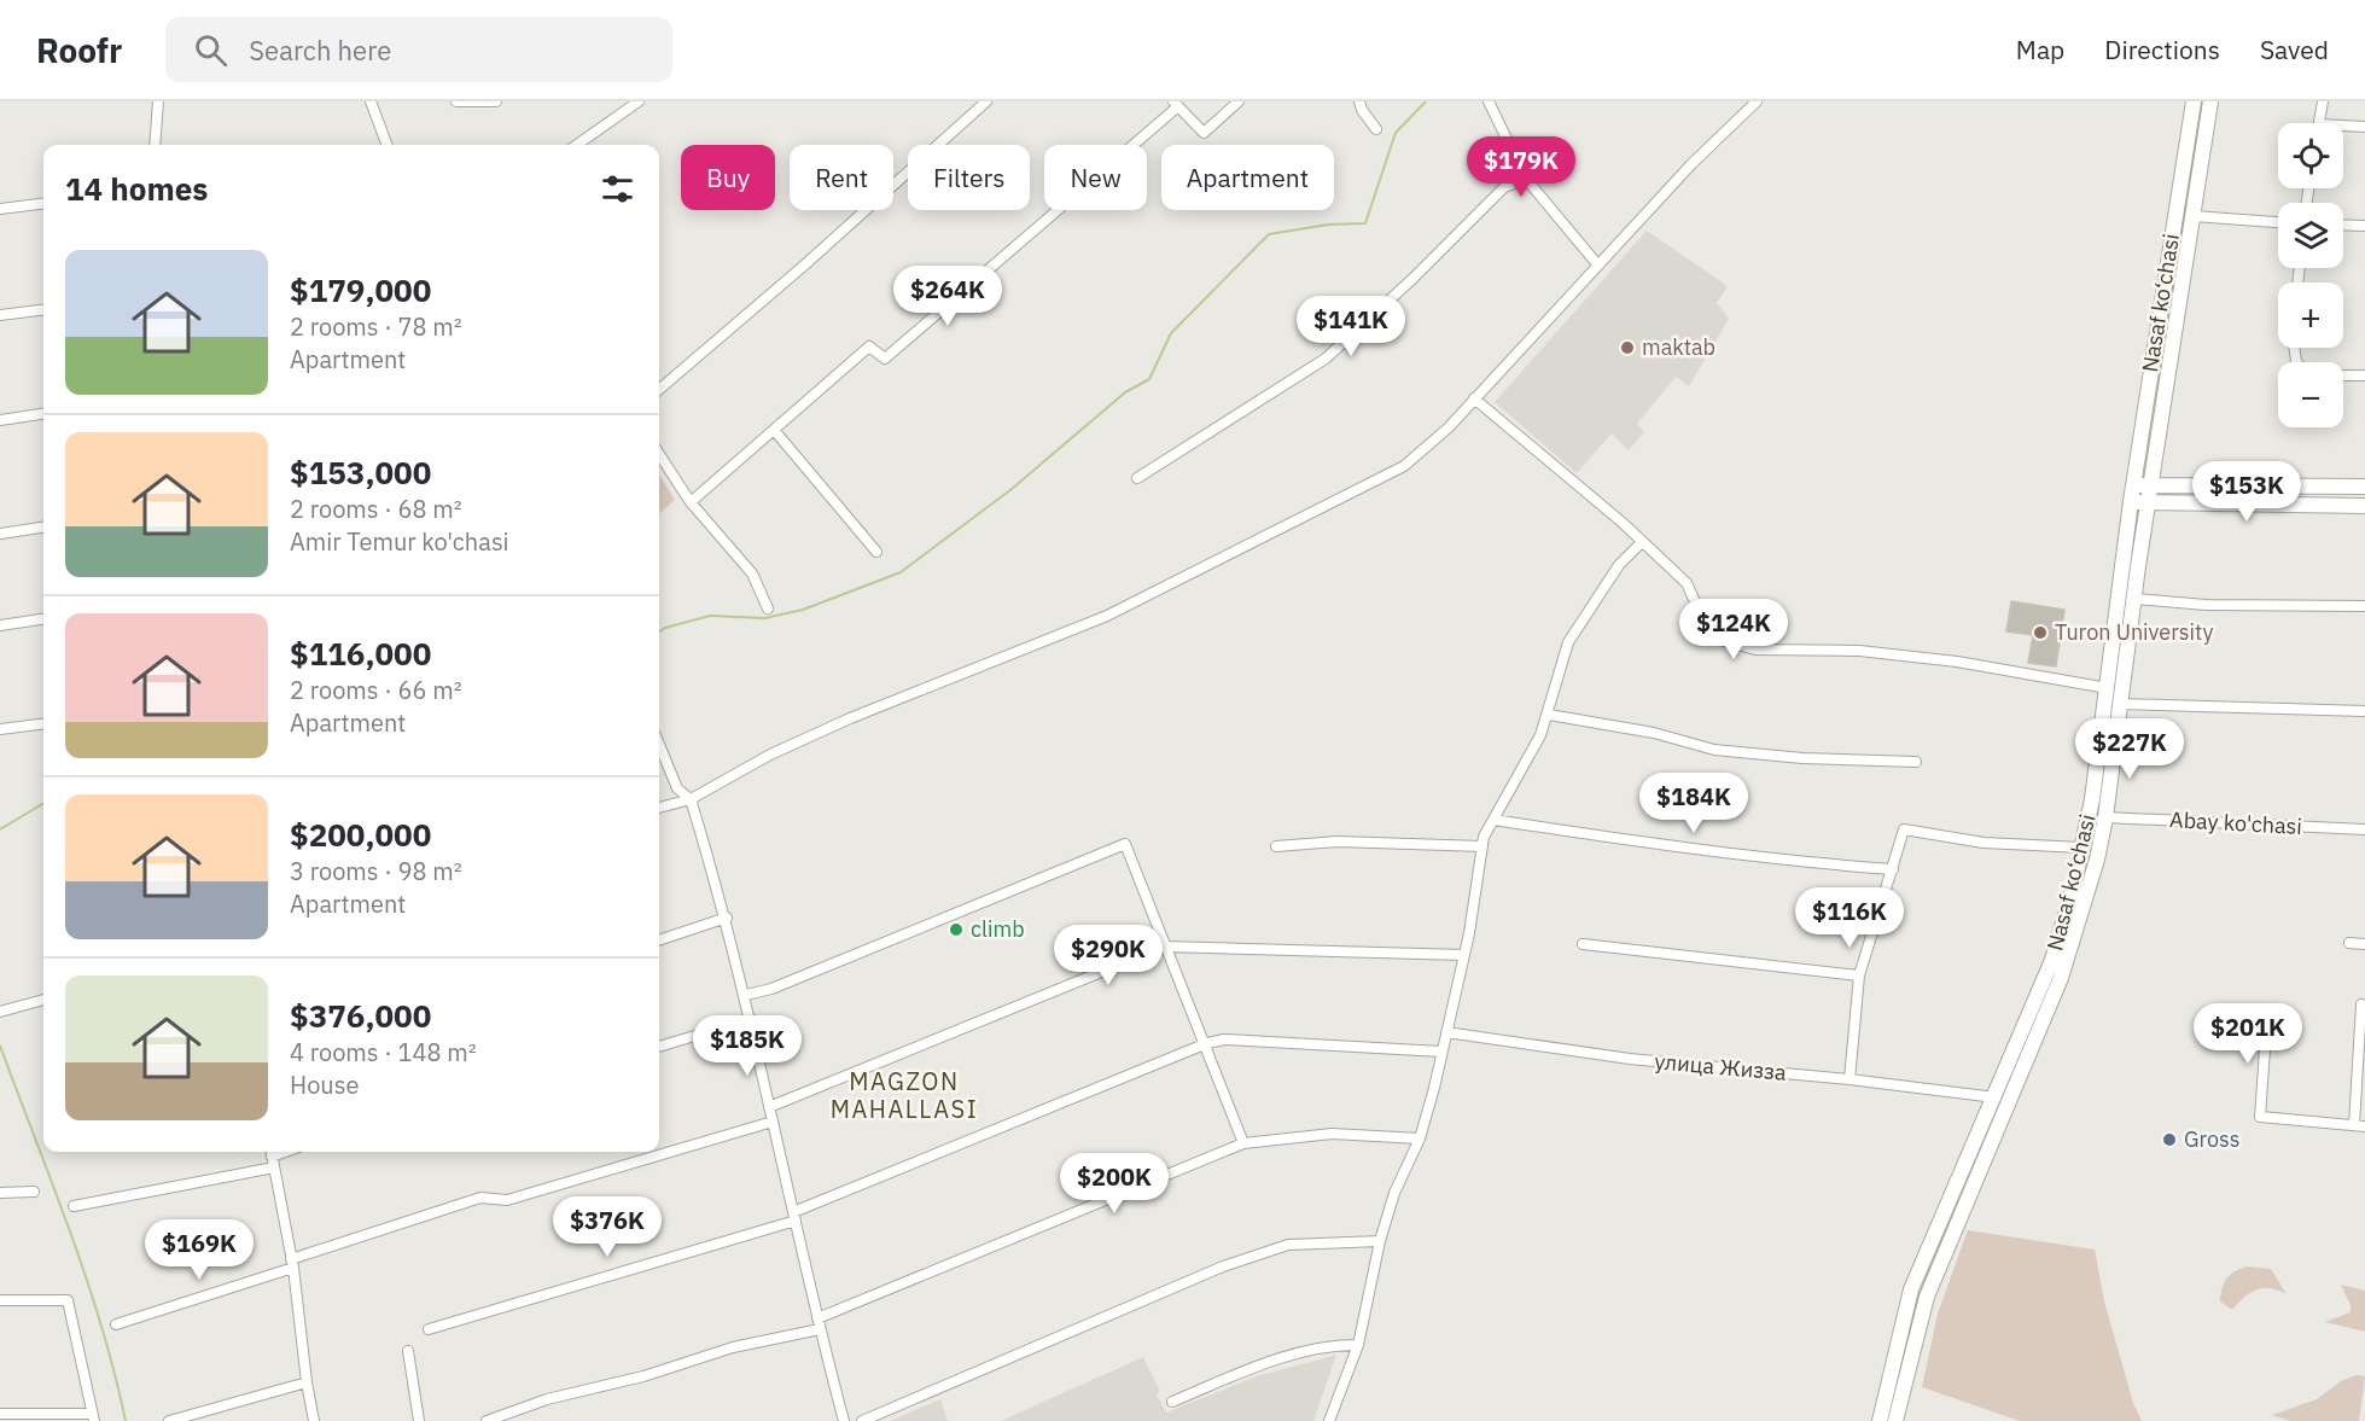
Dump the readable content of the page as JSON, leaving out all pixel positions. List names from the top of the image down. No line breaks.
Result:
{"streets":{"main road":["Nasaf ko‘chasi"],"street":["Abay ko'chasi","улица Жизза"]},"crossings":[["Nasaf ko‘chasi","Abay ko'chasi"],["Nasaf ko‘chasi","улица Жизза"]],"districts":["MAGZON MAHALLASI"],"places":["maktab","Turon University","climb","Gross"],"page":{"header":"Roofr","search":"Search here","nav":["Map","Directions","Saved"],"map_buttons":["+","−"],"price":["$179K","$264K","$141K","$153K","$124K","$227K","$184K","$116K","$290K","$201K","$185K","$200K","$376K","$169K"],"chip":["Buy","Rent","Filters","New","Apartment"],"heading":"14 homes","list":[{"name":"$179,000","note":"2 rooms · 78 m² · Apartment"},{"name":"$153,000","note":"2 rooms · 68 m² · Amir Temur ko'chasi"},{"name":"$116,000","note":"2 rooms · 66 m² · Apartment"},{"name":"$200,000","note":"3 rooms · 98 m² · Apartment"},{"name":"$376,000","note":"4 rooms · 148 m² · House"}]}}
